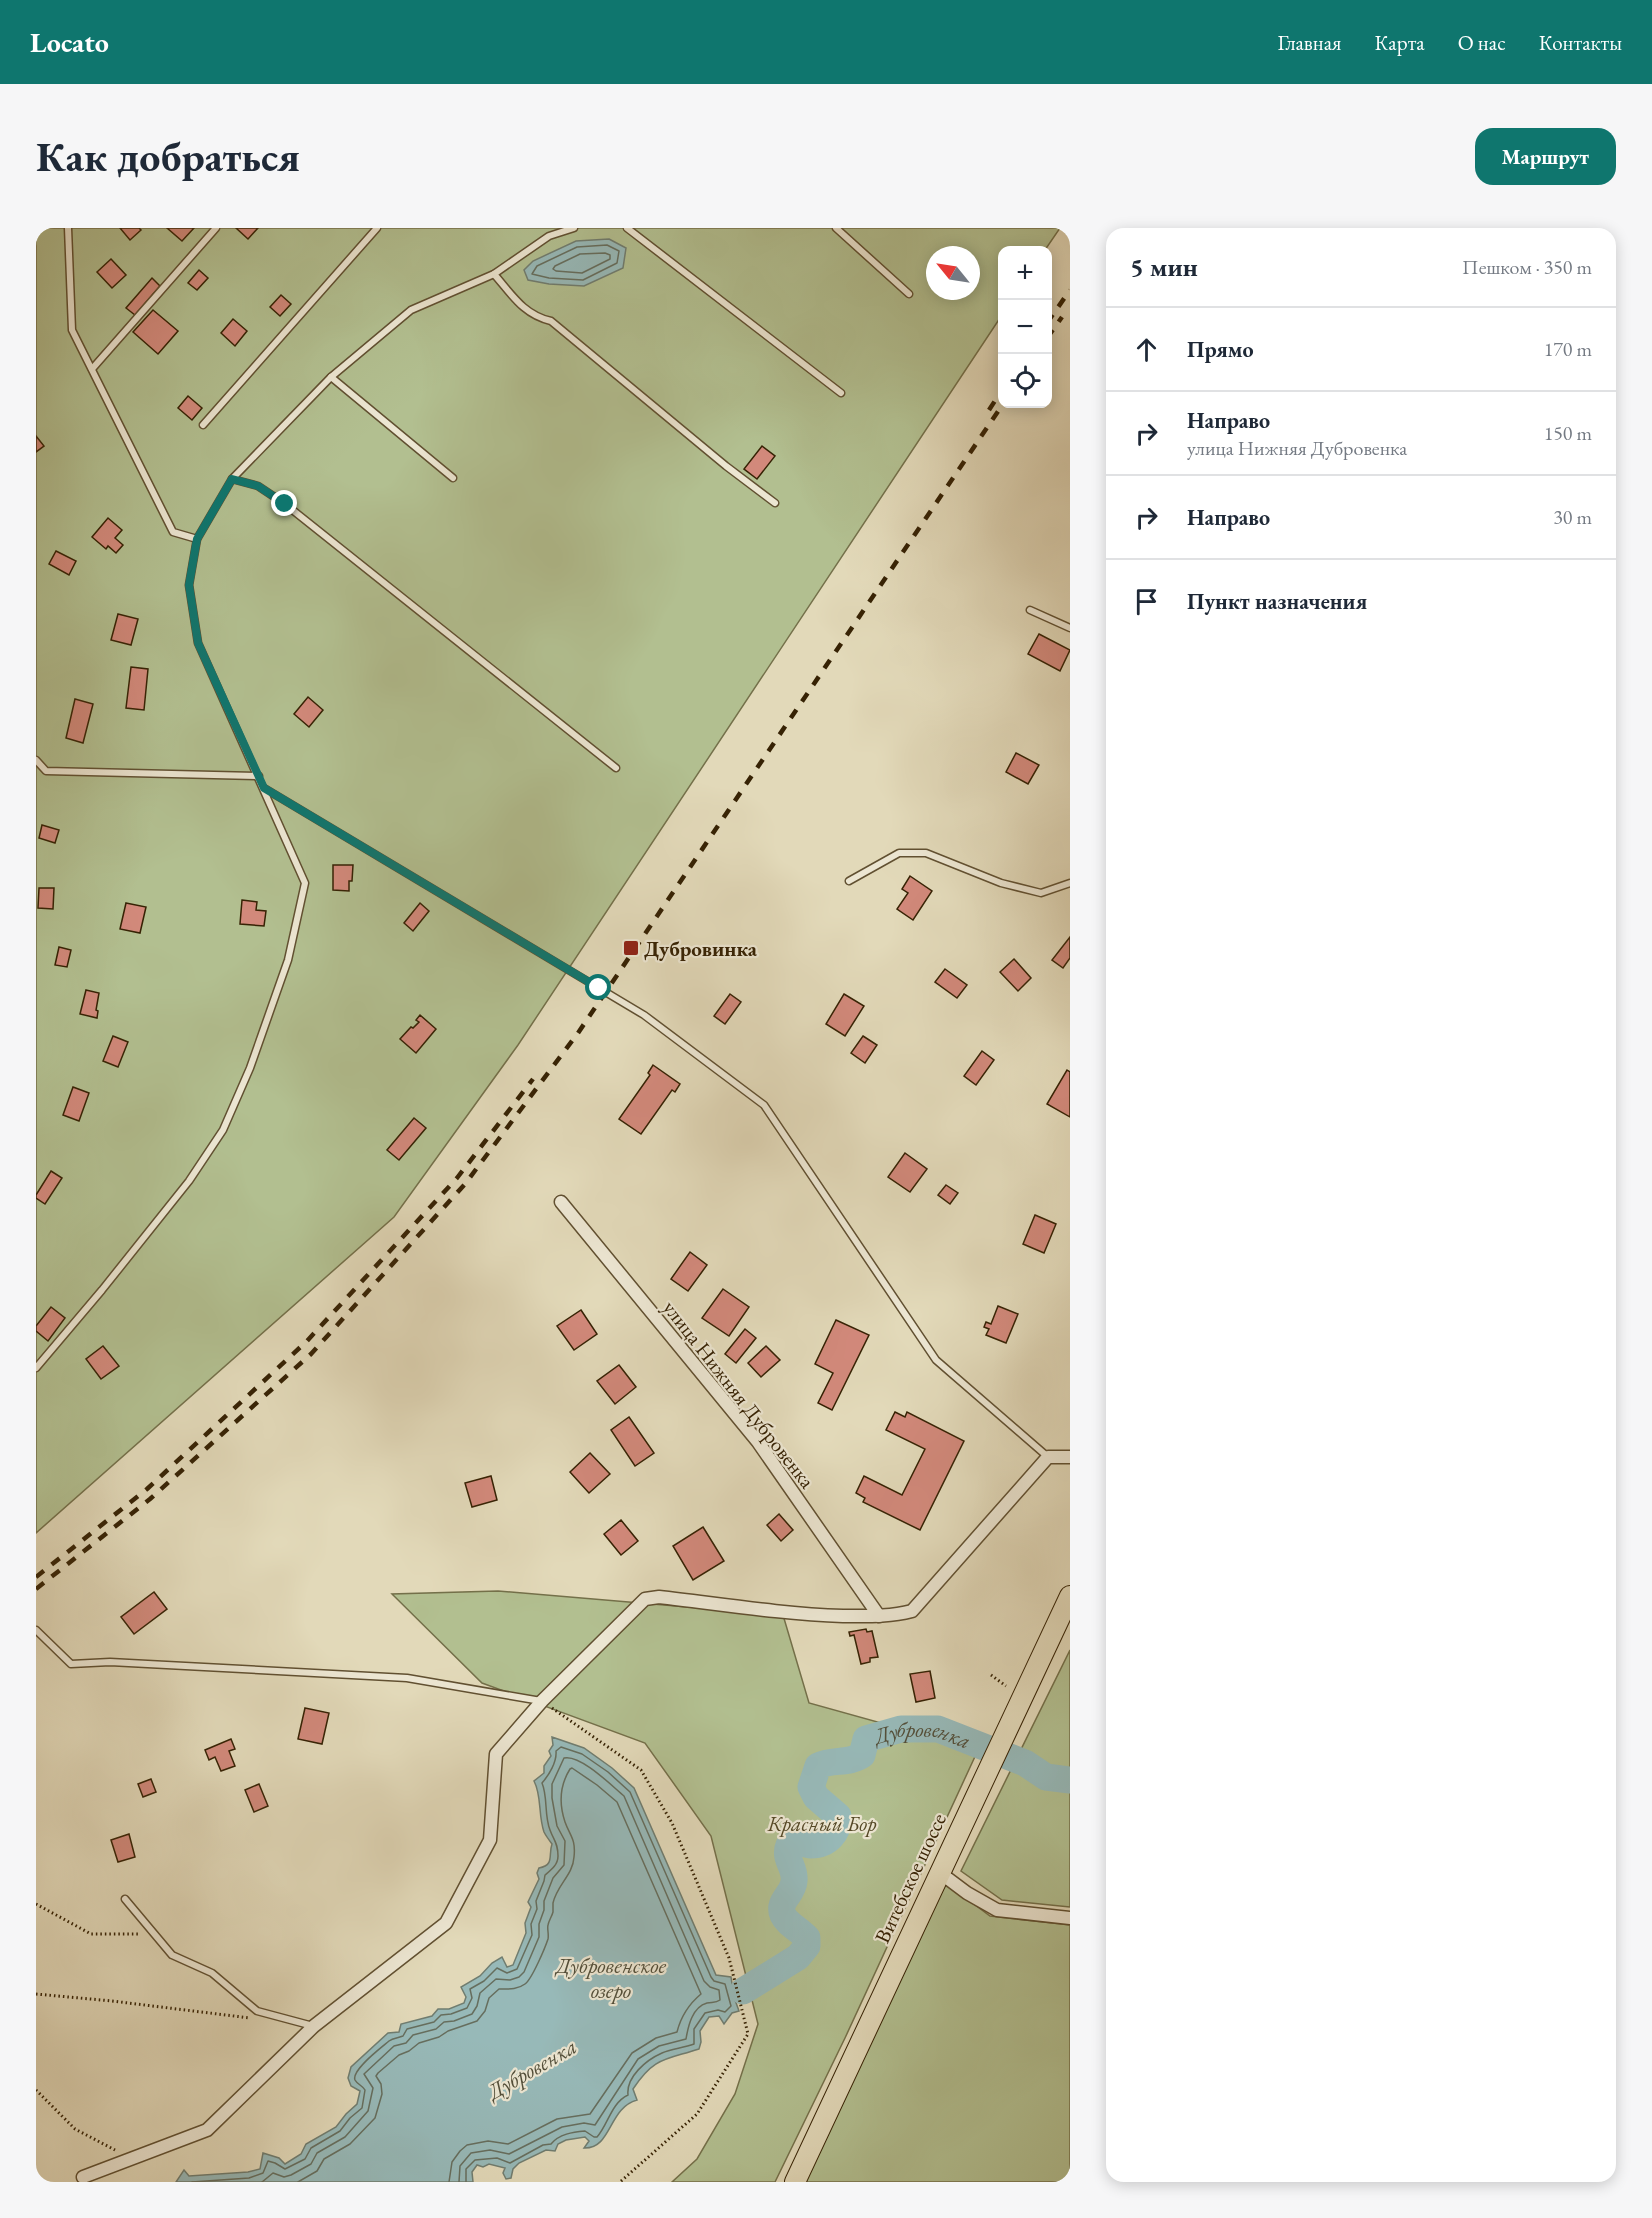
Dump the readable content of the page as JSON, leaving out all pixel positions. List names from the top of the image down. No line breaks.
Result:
{"streets":{"main road":["Витебское шоссе"],"street":["улица Нижняя Дубровенка"]},"water":["Дубровенка","Дубровенское озеро"],"parks":["Красный Бор"],"places":{"transit":["Дубровинка"]},"north":"top left","page":{"header":"Locato","nav":["Главная","Карта","О нас","Контакты"],"buttons":"Маршрут","title":"Как добраться","heading":["5 мин","Пешком · 350 m"],"map_buttons":["+","−"],"list":[["Прямо","170 m"],["Направо","улица Нижняя Дубровенка","150 m"],["Направо","30 m"],"Пункт назначения"]}}
